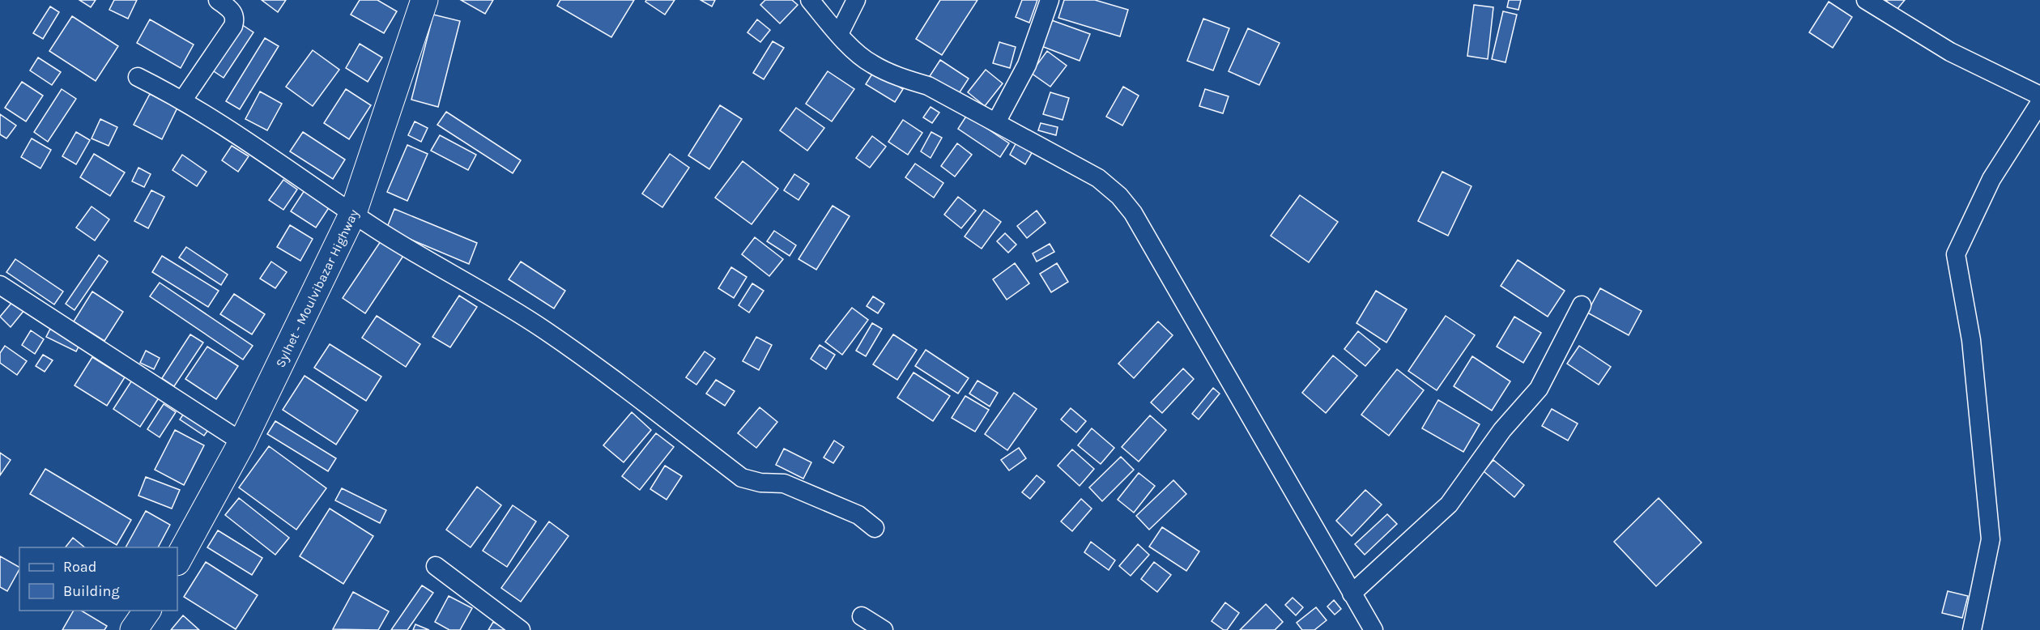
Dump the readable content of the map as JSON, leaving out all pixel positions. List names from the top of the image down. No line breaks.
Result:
{"streets":{"highway":["Sylhet - Moulvibazar Highway"]},"legend":["Road","Building"]}
